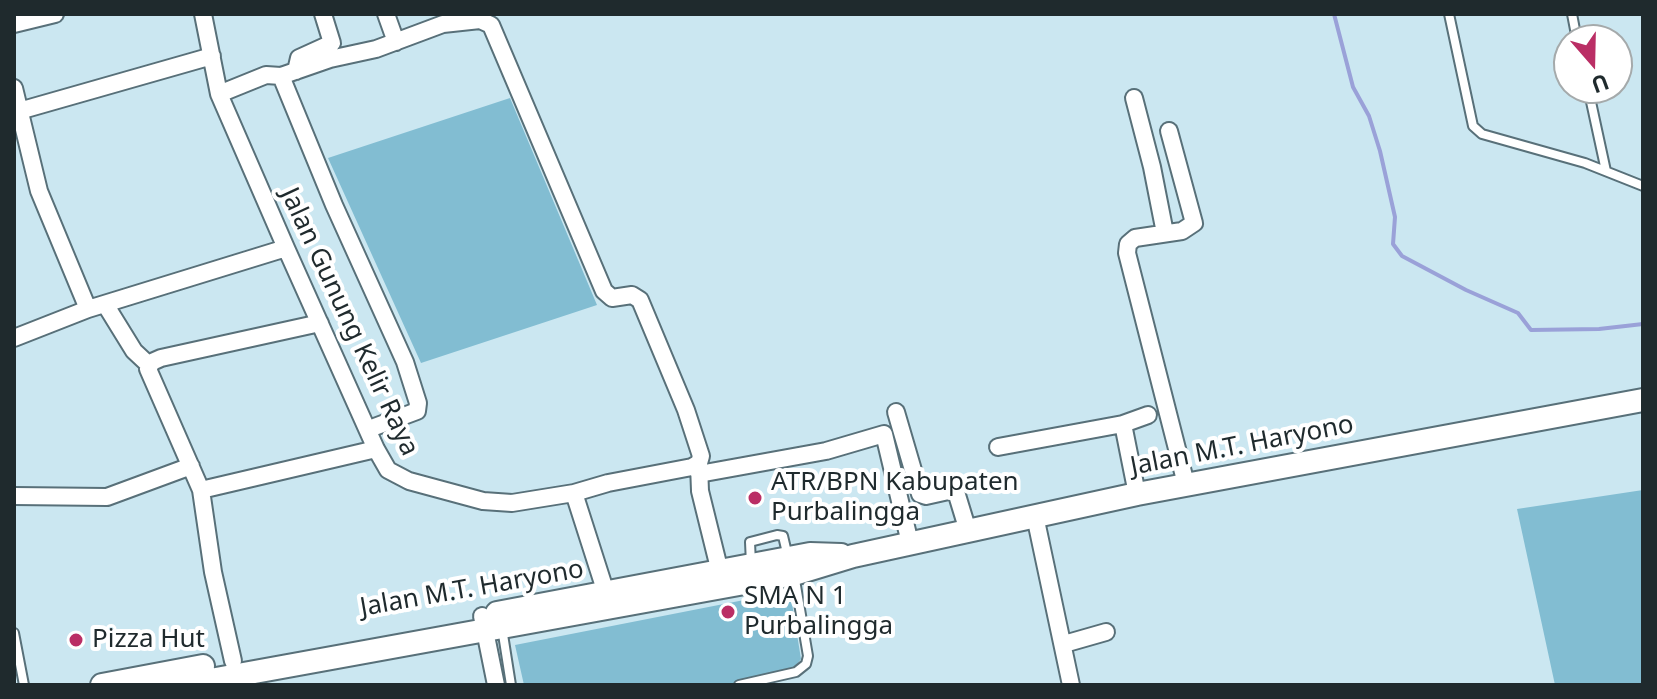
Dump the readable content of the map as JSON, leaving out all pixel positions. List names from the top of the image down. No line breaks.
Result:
{"streets":{"main road":["Jalan M.T. Haryono"],"street":["Jalan Gunung Kelir Raya"]},"crossings":[["Jalan Gunung Kelir Raya","Jalan M.T. Haryono"]],"places":["ATR/BPN Kabupaten Purbalingga","SMA N 1 Purbalingga","Pizza Hut"],"north":"bottom"}
